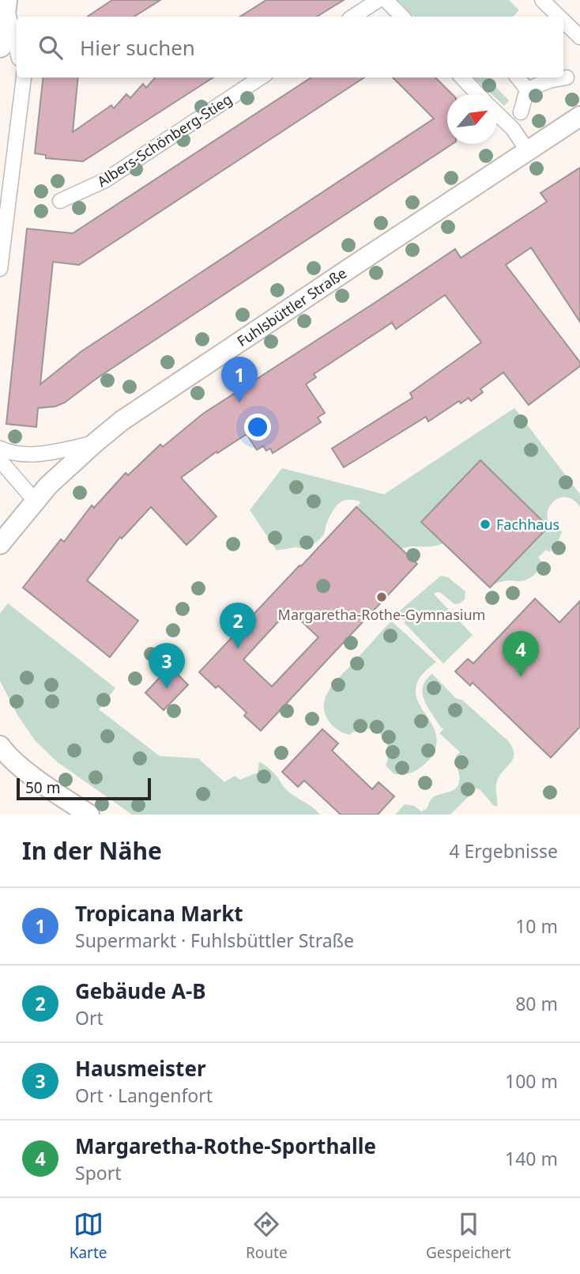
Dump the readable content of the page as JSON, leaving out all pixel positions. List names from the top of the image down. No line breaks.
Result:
{"streets":{"main road":["Fuhlsbüttler Straße"],"street":["Albers-Schönberg-Stieg"]},"places":["Fachhaus","Margaretha-Rothe-Gymnasium"],"scale_bar":"50 m","north":"top right","page":{"search":"Hier suchen","pins":["1","2","4","3"],"scale":"50 m","heading":["In der Nähe","4 Ergebnisse"],"list":[{"mark":"1","name":"Tropicana Markt","note":"Supermarkt · Fuhlsbüttler Straße","value":"10 m"},{"mark":"2","name":"Gebäude A-B","note":"Ort","value":"80 m"},{"mark":"3","name":"Hausmeister","note":"Ort · Langenfort","value":"100 m"},{"mark":"4","name":"Margaretha-Rothe-Sporthalle","note":"Sport","value":"140 m"}],"nav":["Karte","Route","Gespeichert"]}}
